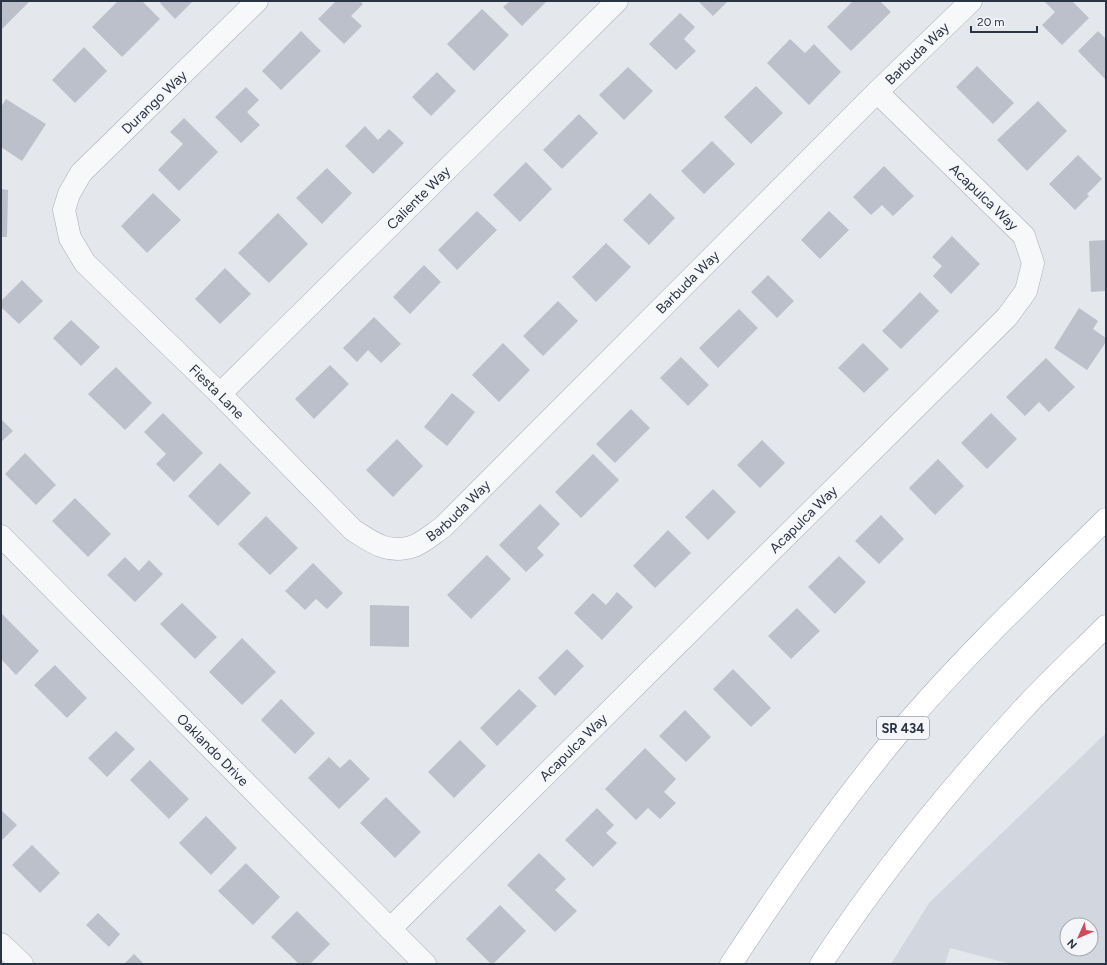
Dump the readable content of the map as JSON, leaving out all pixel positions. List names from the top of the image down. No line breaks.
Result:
{"streets":{"main road":["SR 434"],"street":["Barbuda Way","Durango Way","Caliente Way","Acapulca Way","Fiesta Lane","Oaklando Drive"]},"crossings":[["Barbuda Way","Acapulca Way"],["Barbuda Way","Fiesta Lane"],["Durango Way","Fiesta Lane"],["Caliente Way","Fiesta Lane"],["Acapulca Way","Oaklando Drive"]],"scale_bar":"20 m","north":"bottom left"}
